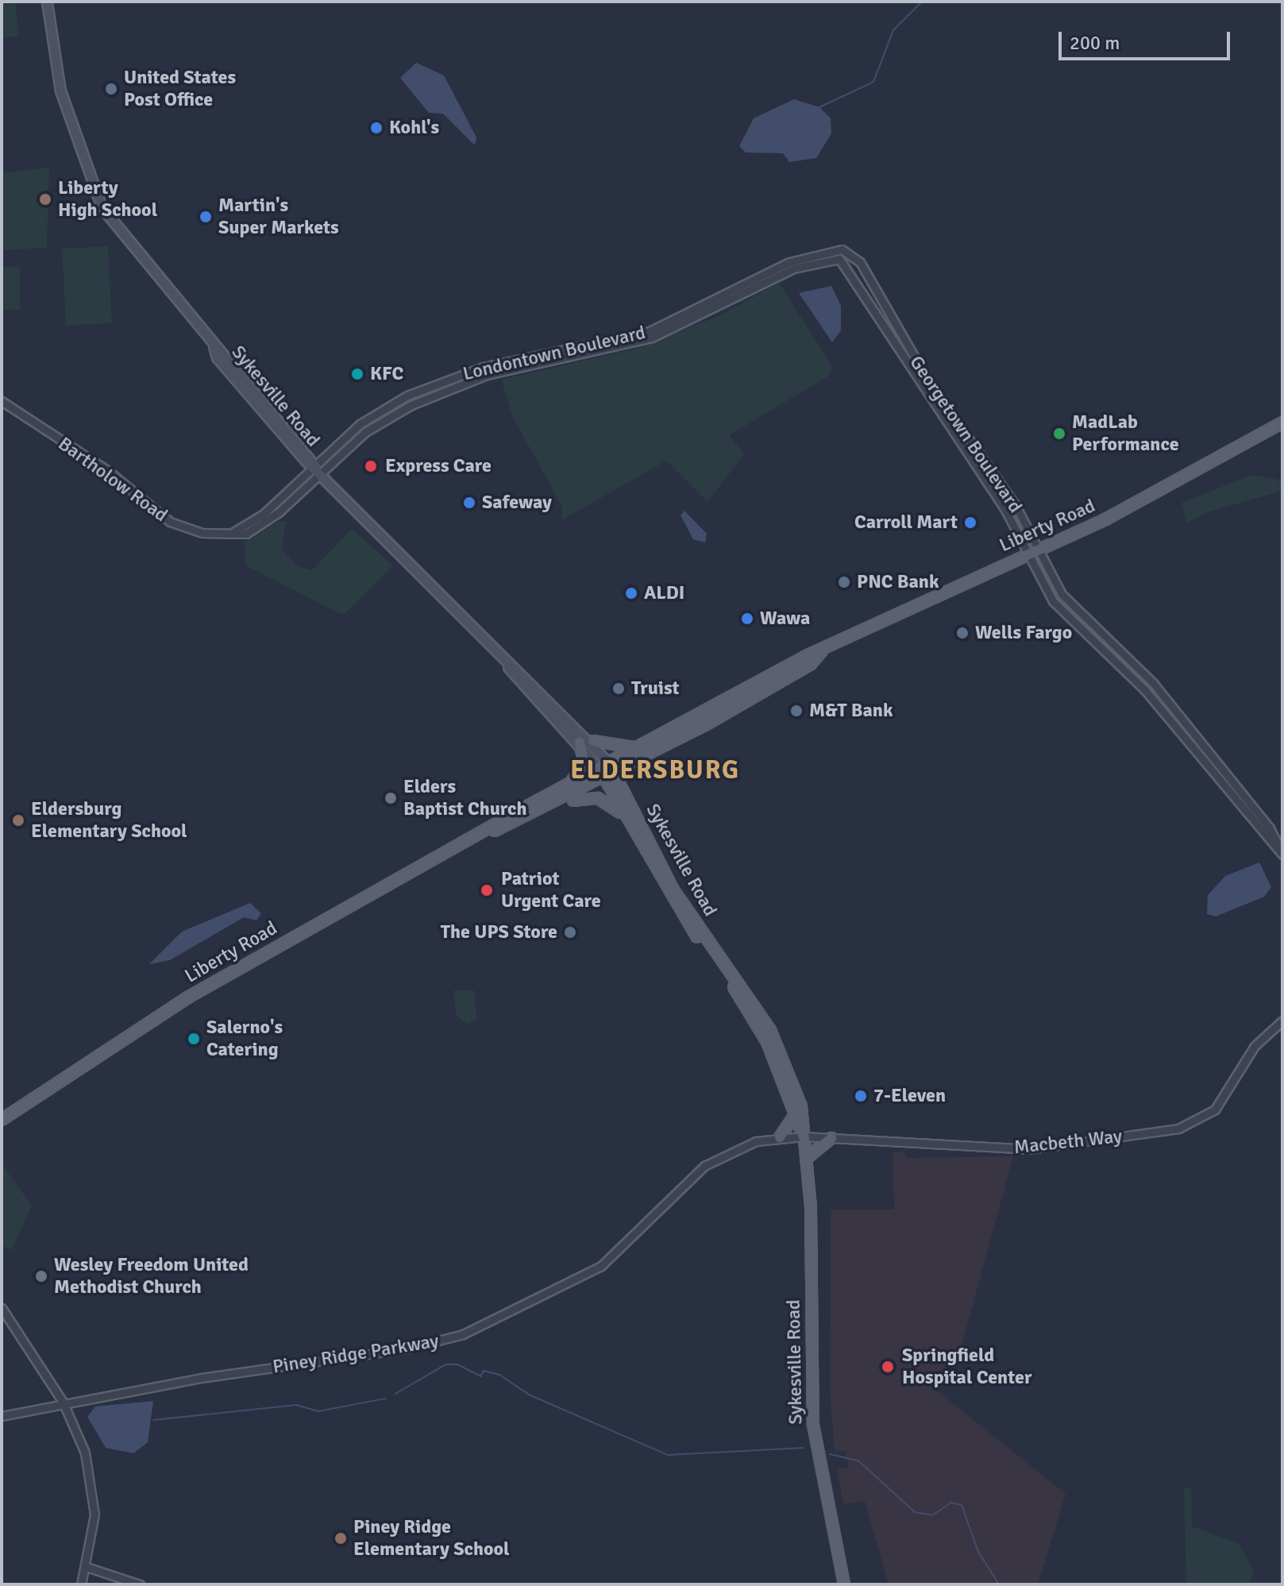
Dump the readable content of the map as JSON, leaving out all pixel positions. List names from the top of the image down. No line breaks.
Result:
{"streets":{"main road":["Sykesville Road","Liberty Road"],"street":["Londontown Boulevard","Georgetown Boulevard","Bartholow Road","Macbeth Way","Piney Ridge Parkway"]},"crossings":[["Londontown Boulevard","Sykesville Road"],["Londontown Boulevard","Georgetown Boulevard"],["Sykesville Road","Liberty Road"],["Sykesville Road","Macbeth Way"],["Sykesville Road","Piney Ridge Parkway"],["Georgetown Boulevard","Liberty Road"],["Macbeth Way","Piney Ridge Parkway"]],"districts":["ELDERSBURG"],"places":["United States Post Office","Kohl's","Liberty High School","Martin's Super Markets","KFC","MadLab Performance","Express Care","Safeway","Carroll Mart","PNC Bank","ALDI","Wawa","Wells Fargo","Truist","M&T Bank","Elders Baptist Church","Eldersburg Elementary School","Patriot Urgent Care","The UPS Store","Salerno's Catering","7-Eleven","Wesley Freedom United Methodist Church","Springfield Hospital Center","Piney Ridge Elementary School"],"scale_bar":"200 m"}
